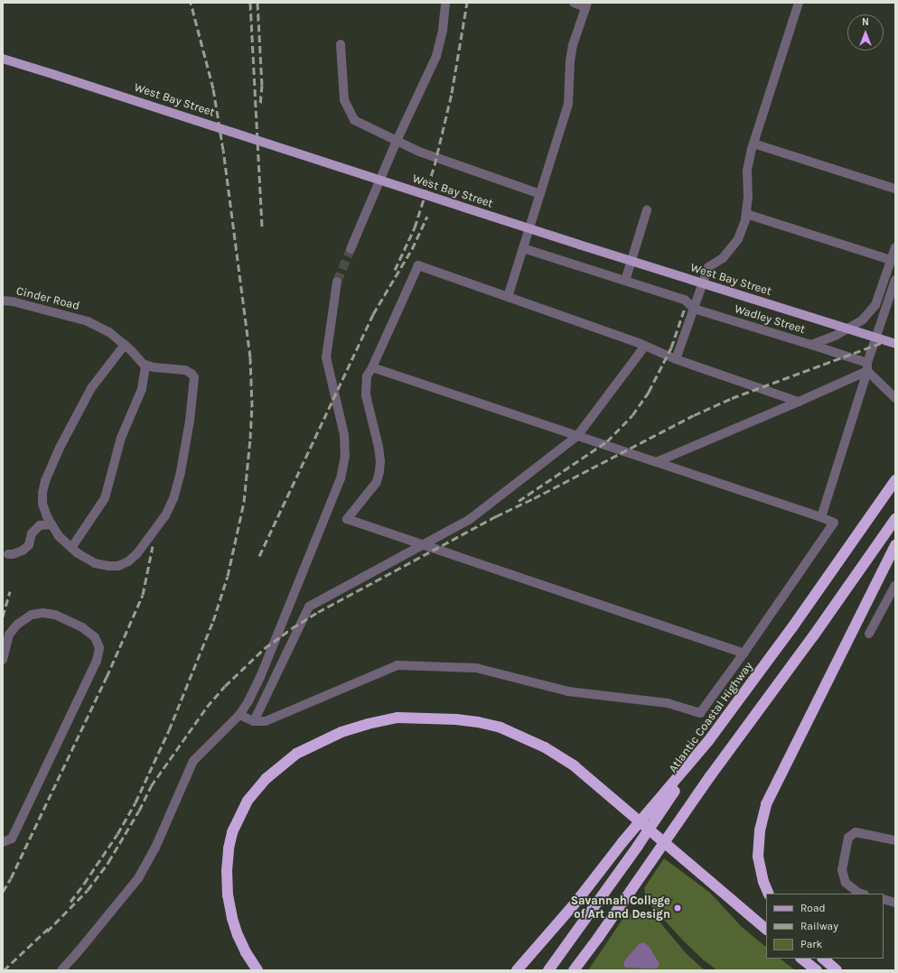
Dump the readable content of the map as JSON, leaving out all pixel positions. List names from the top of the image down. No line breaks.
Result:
{"streets":{"highway":["Atlantic Coastal Highway"],"main road":["West Bay Street"],"street":["Cinder Road","Wadley Street"]},"places":["Savannah College of Art and Design"],"legend":["Road","Railway","Park"],"north":"top"}
